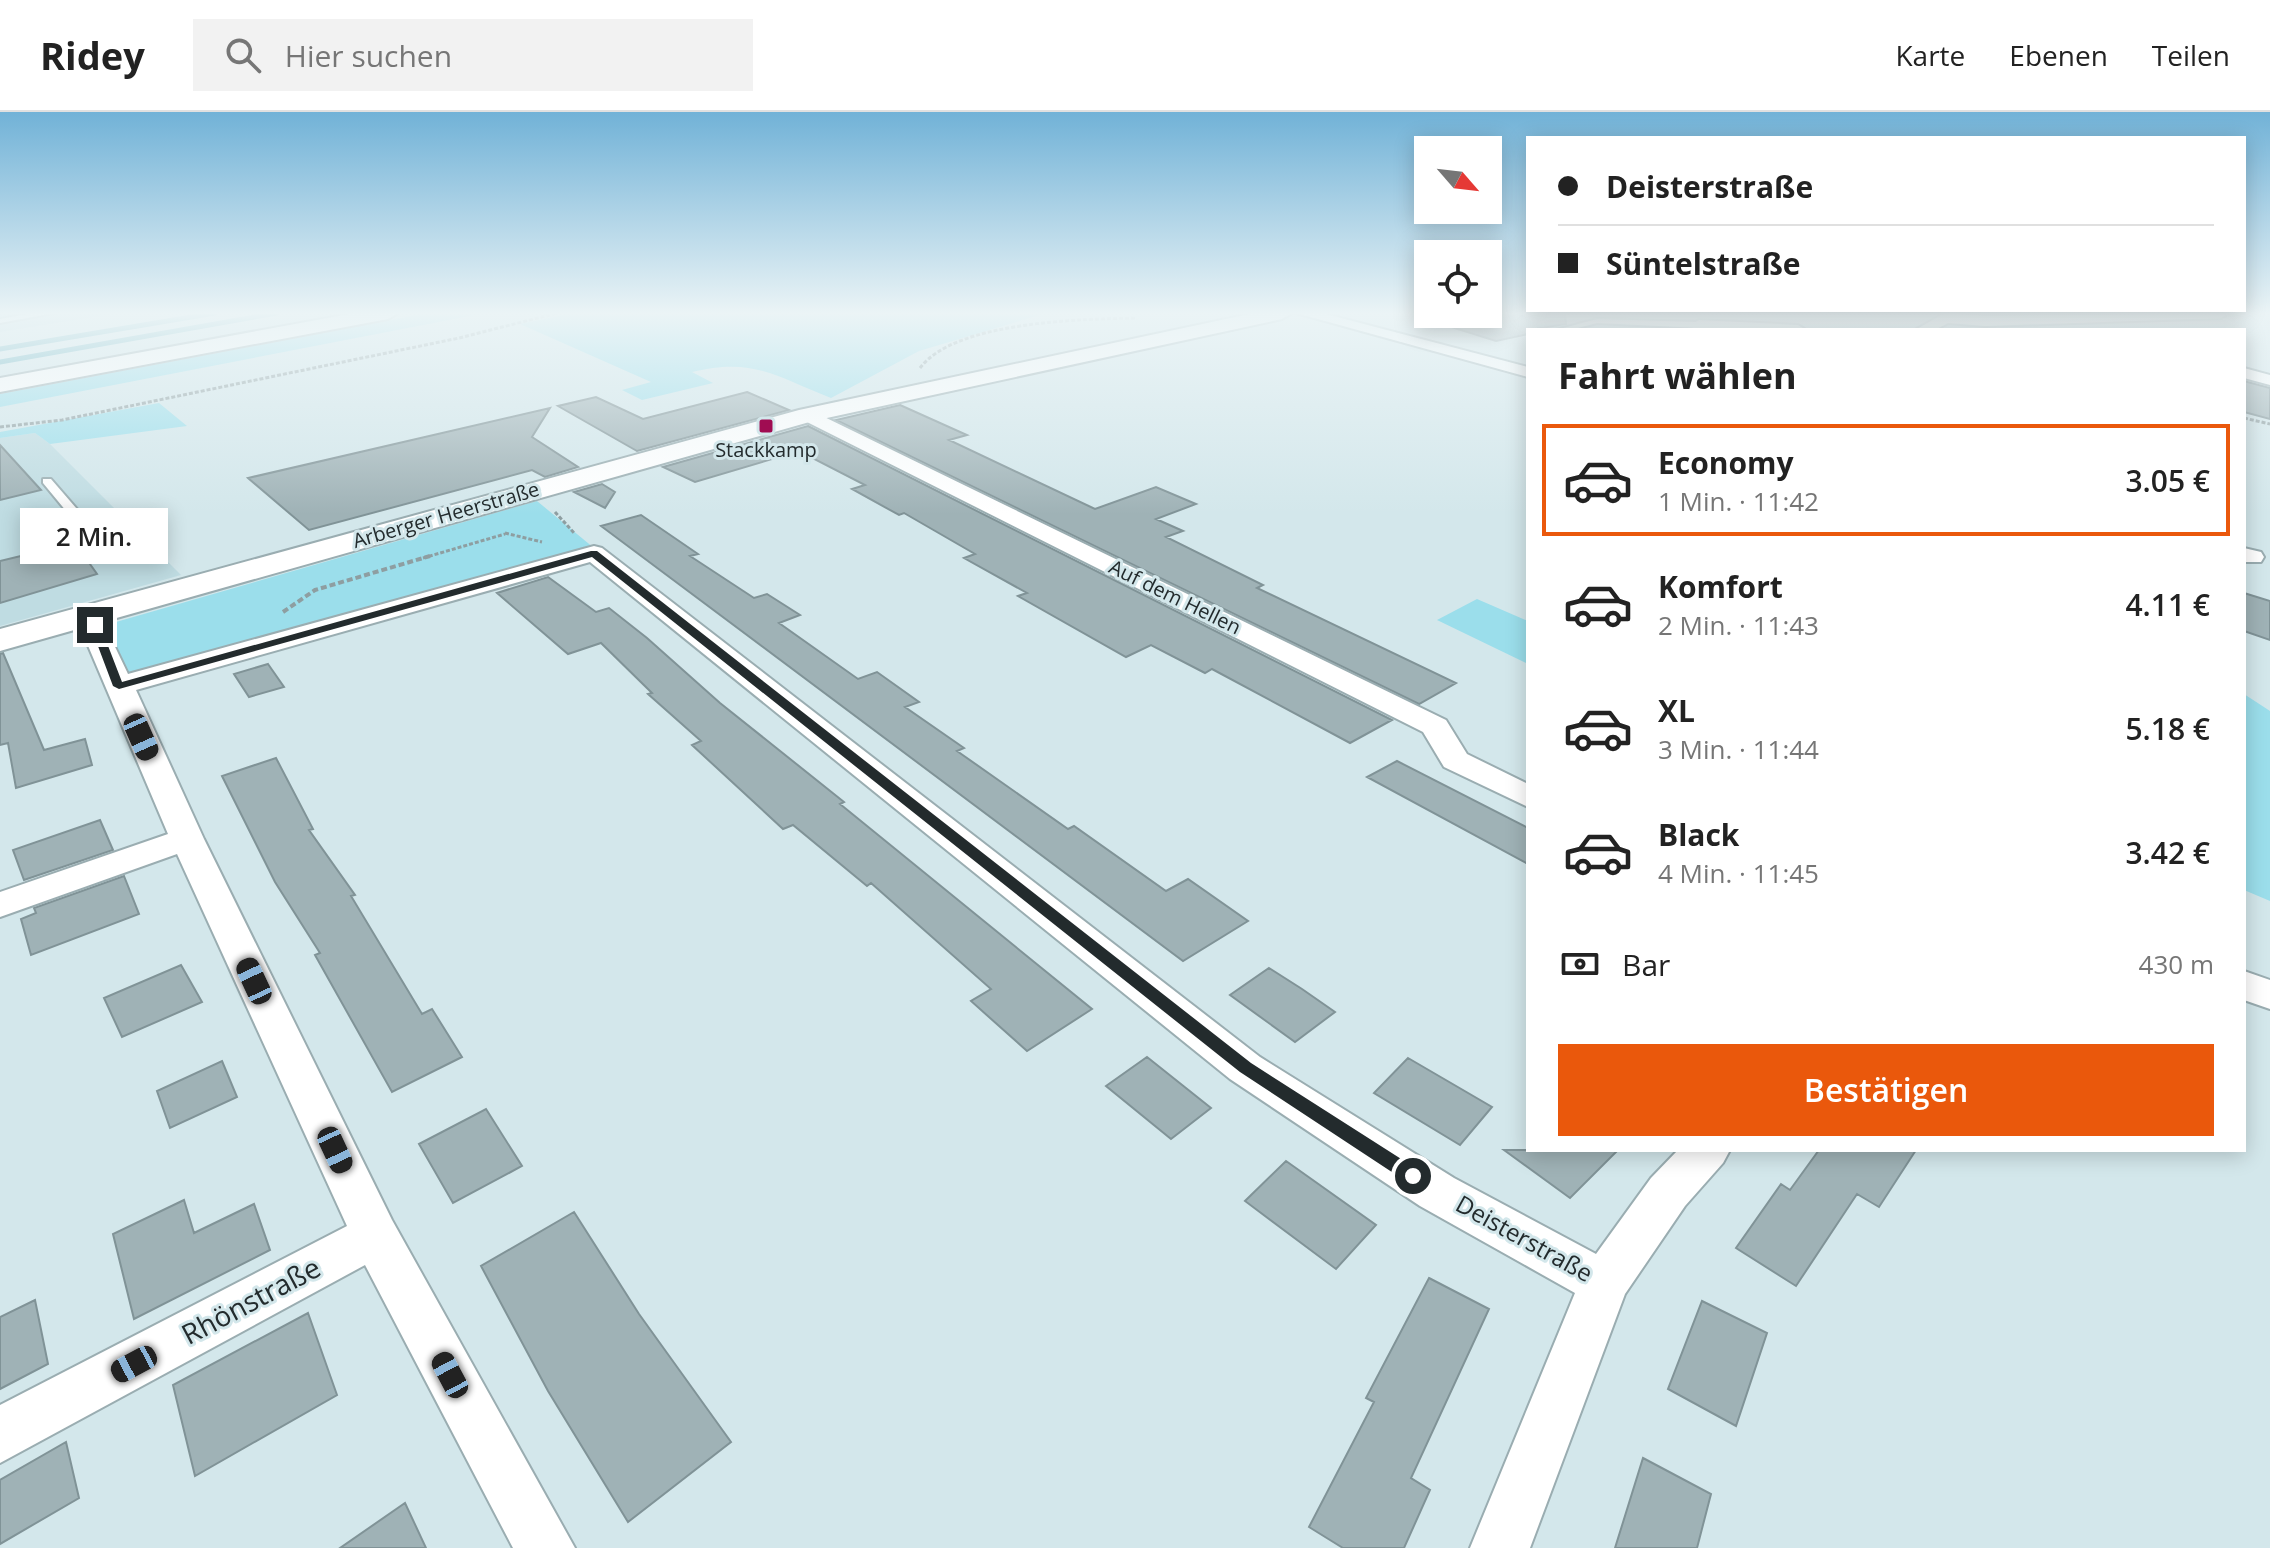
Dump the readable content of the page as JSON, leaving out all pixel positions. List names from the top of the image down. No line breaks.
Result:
{"streets":{"main road":["Arberger Heerstraße"],"street":["Auf dem Hellen","Deisterstraße","Rhönstraße"]},"crossings":[["Arberger Heerstraße","Auf dem Hellen"]],"places":{"transit":["Stackkamp"]},"north":"bottom right","page":{"header":"Ridey","search":"Hier suchen","nav":["Karte","Ebenen","Teilen"],"banner":["Deisterstraße","Süntelstraße"],"heading":"Fahrt wählen","list":[{"name":"Economy","note":"1 Min. · 11:42","value":"3.05 €"},{"name":"Komfort","note":"2 Min. · 11:43","value":"4.11 €"},{"name":"XL","note":"3 Min. · 11:44","value":"5.18 €"},{"name":"Black","note":"4 Min. · 11:45","value":"3.42 €"}],"bubble":"2 Min.","pay":["Bar","430 m"],"buttons":"Bestätigen"}}
